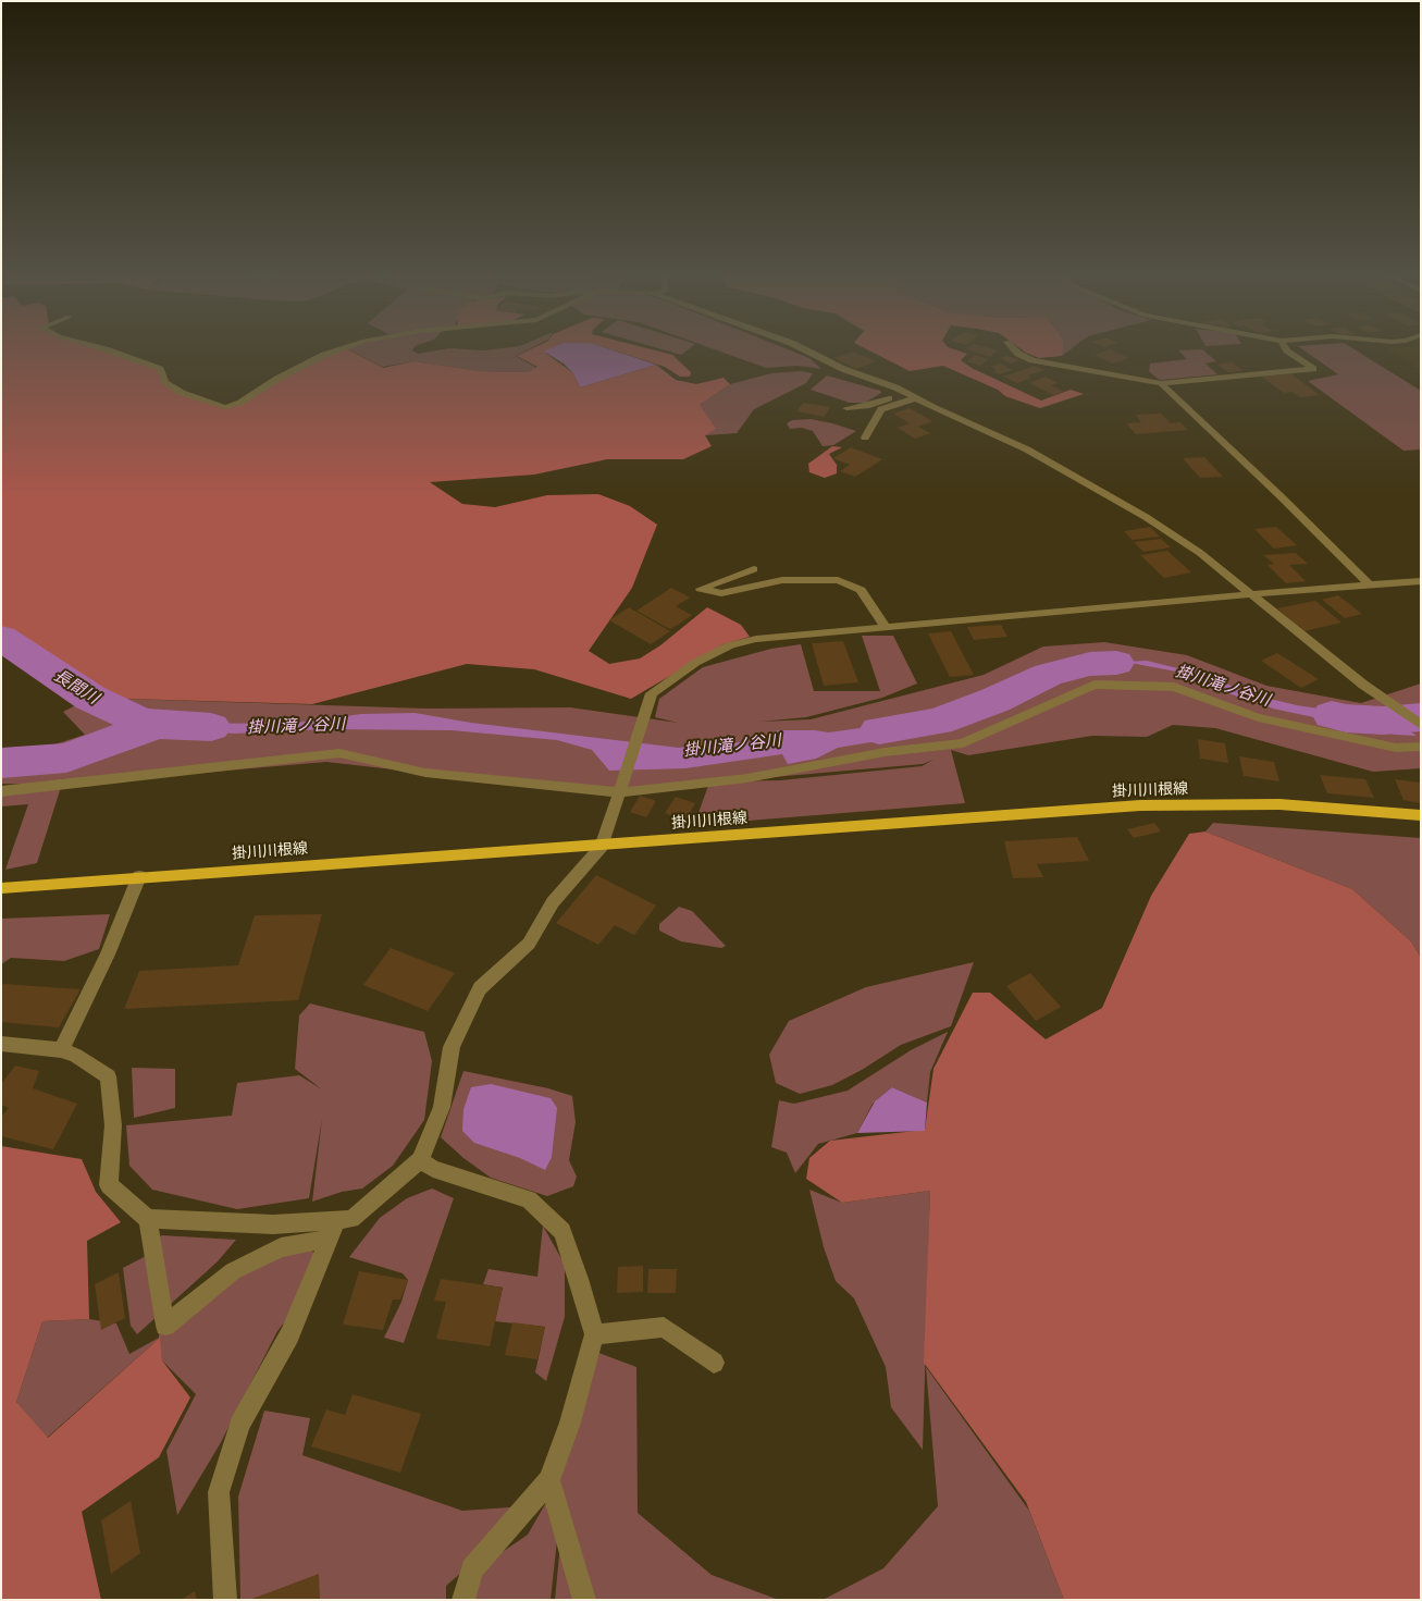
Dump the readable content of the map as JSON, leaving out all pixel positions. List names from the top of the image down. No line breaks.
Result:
{"streets":{"main road":["掛川川根線"]},"water":["掛川滝ノ谷川","長間川"]}
